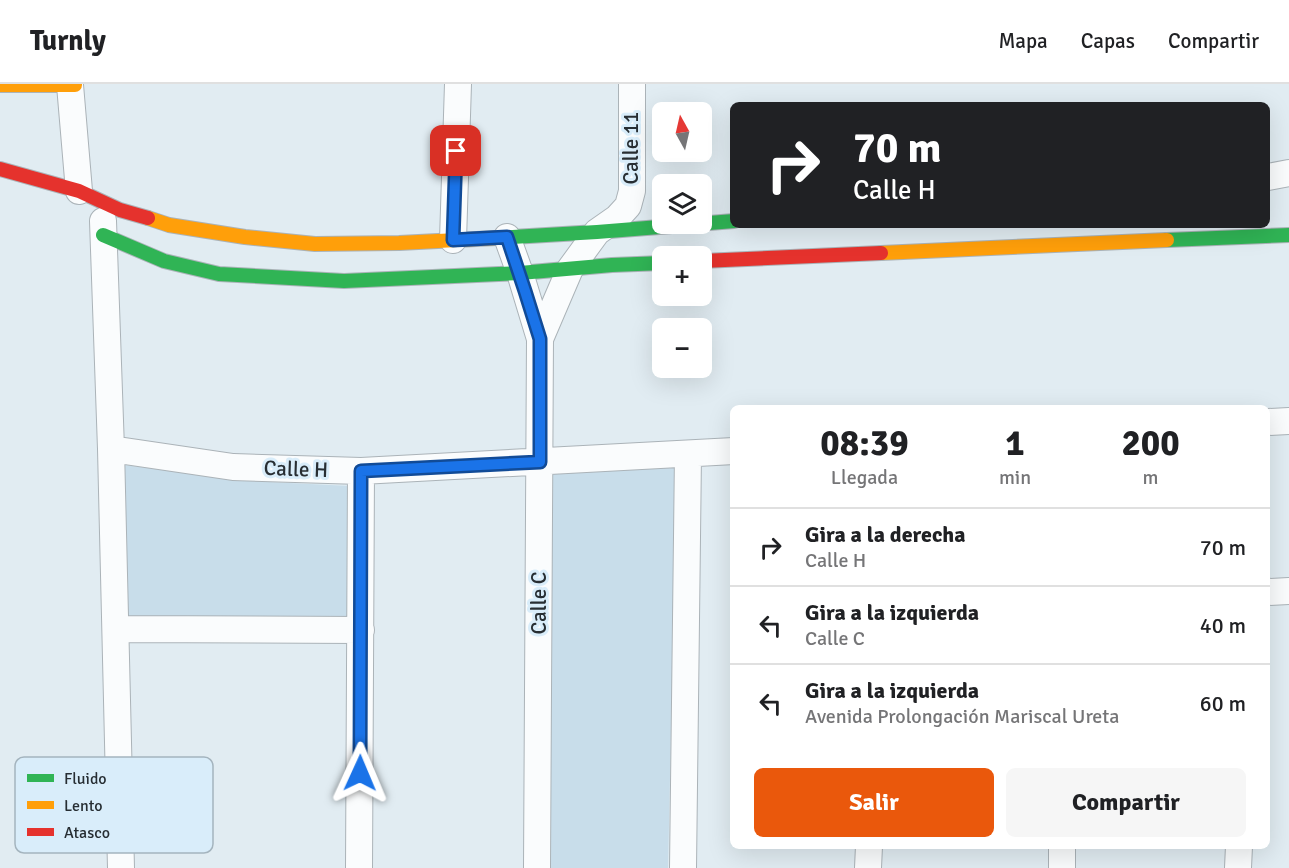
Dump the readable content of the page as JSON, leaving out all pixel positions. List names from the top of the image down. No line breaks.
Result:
{"streets":{"street":["Calle 11","Calle H","Calle C"]},"crossings":[["Calle 11","Calle C"],["Calle H","Calle C"]],"legend":["Fluido","Lento","Atasco"],"north":"top","page":{"header":"Turnly","nav":["Mapa","Capas","Compartir"],"map_buttons":["+","−"],"turn":["70 m","Calle H"],"eta":["08:39","Llegada","1","min","200","m"],"list":[{"name":"Gira a la derecha","note":"Calle H","value":"70 m"},{"name":"Gira a la izquierda","note":"Calle C","value":"40 m"},{"name":"Gira a la izquierda","note":"Avenida Prolongación Mariscal Ureta","value":"60 m"}],"buttons":["Salir","Compartir"]}}
